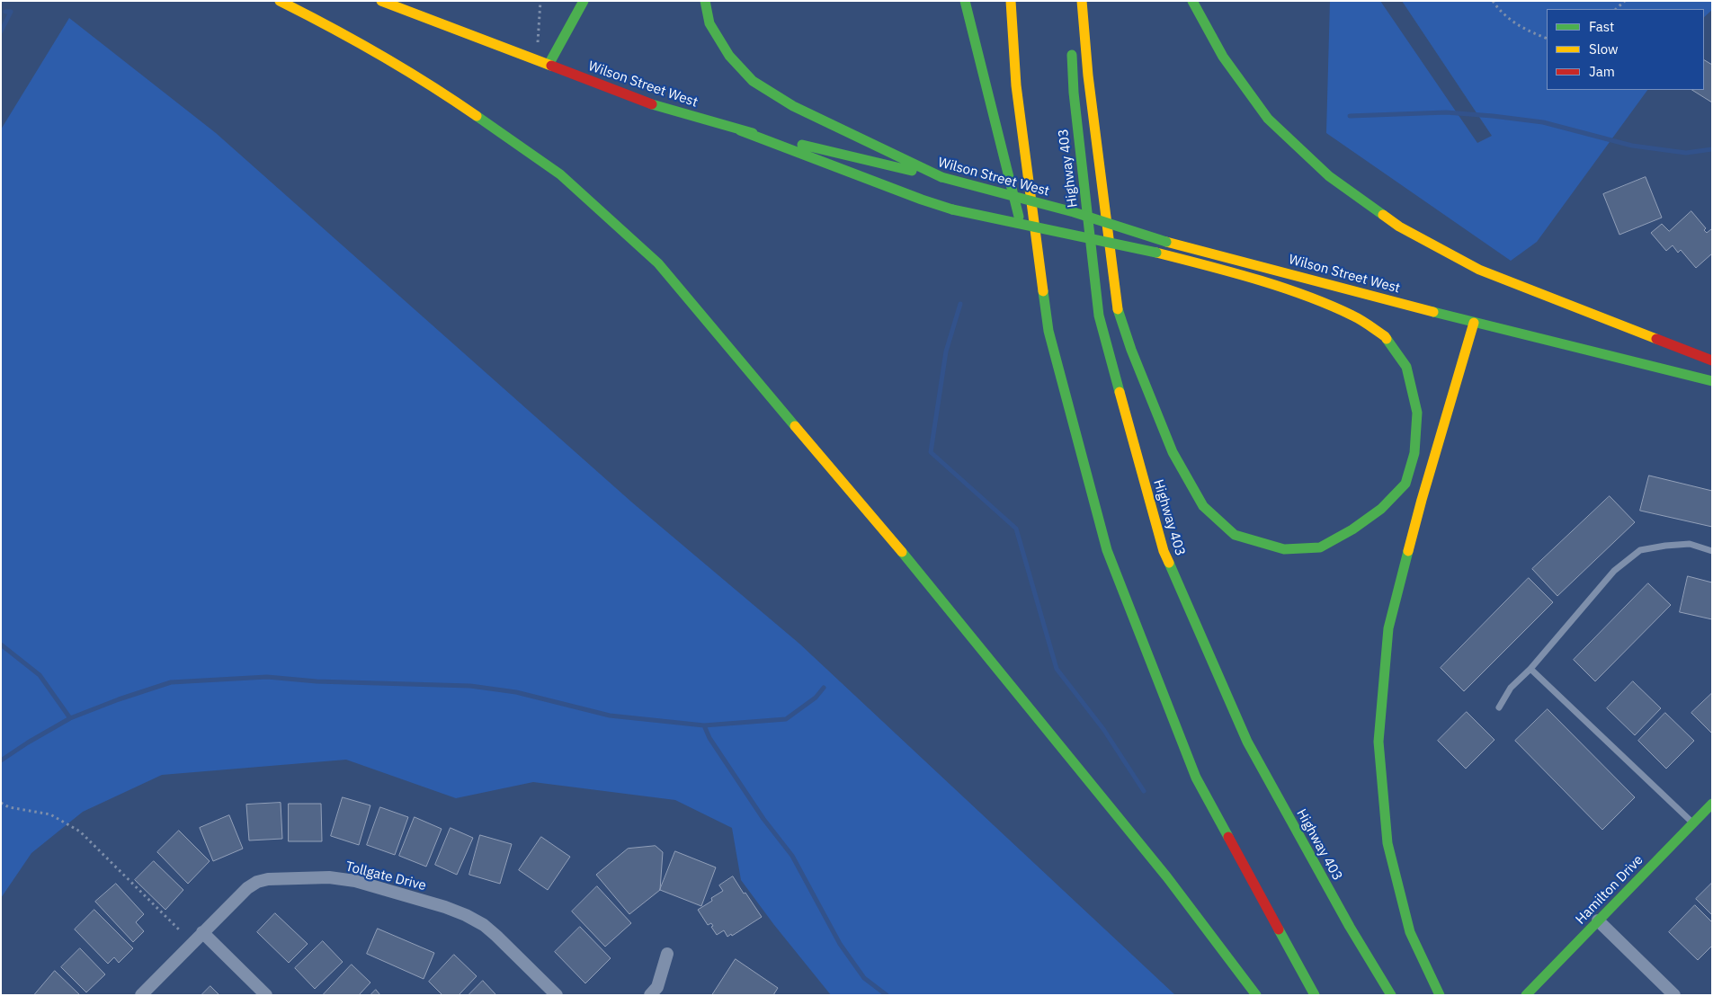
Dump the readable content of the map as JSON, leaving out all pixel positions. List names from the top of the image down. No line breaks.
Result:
{"streets":{"main road":["Wilson Street West","Highway 403","Hamilton Drive"],"street":["Tollgate Drive"]},"legend":["Fast","Slow","Jam"]}
